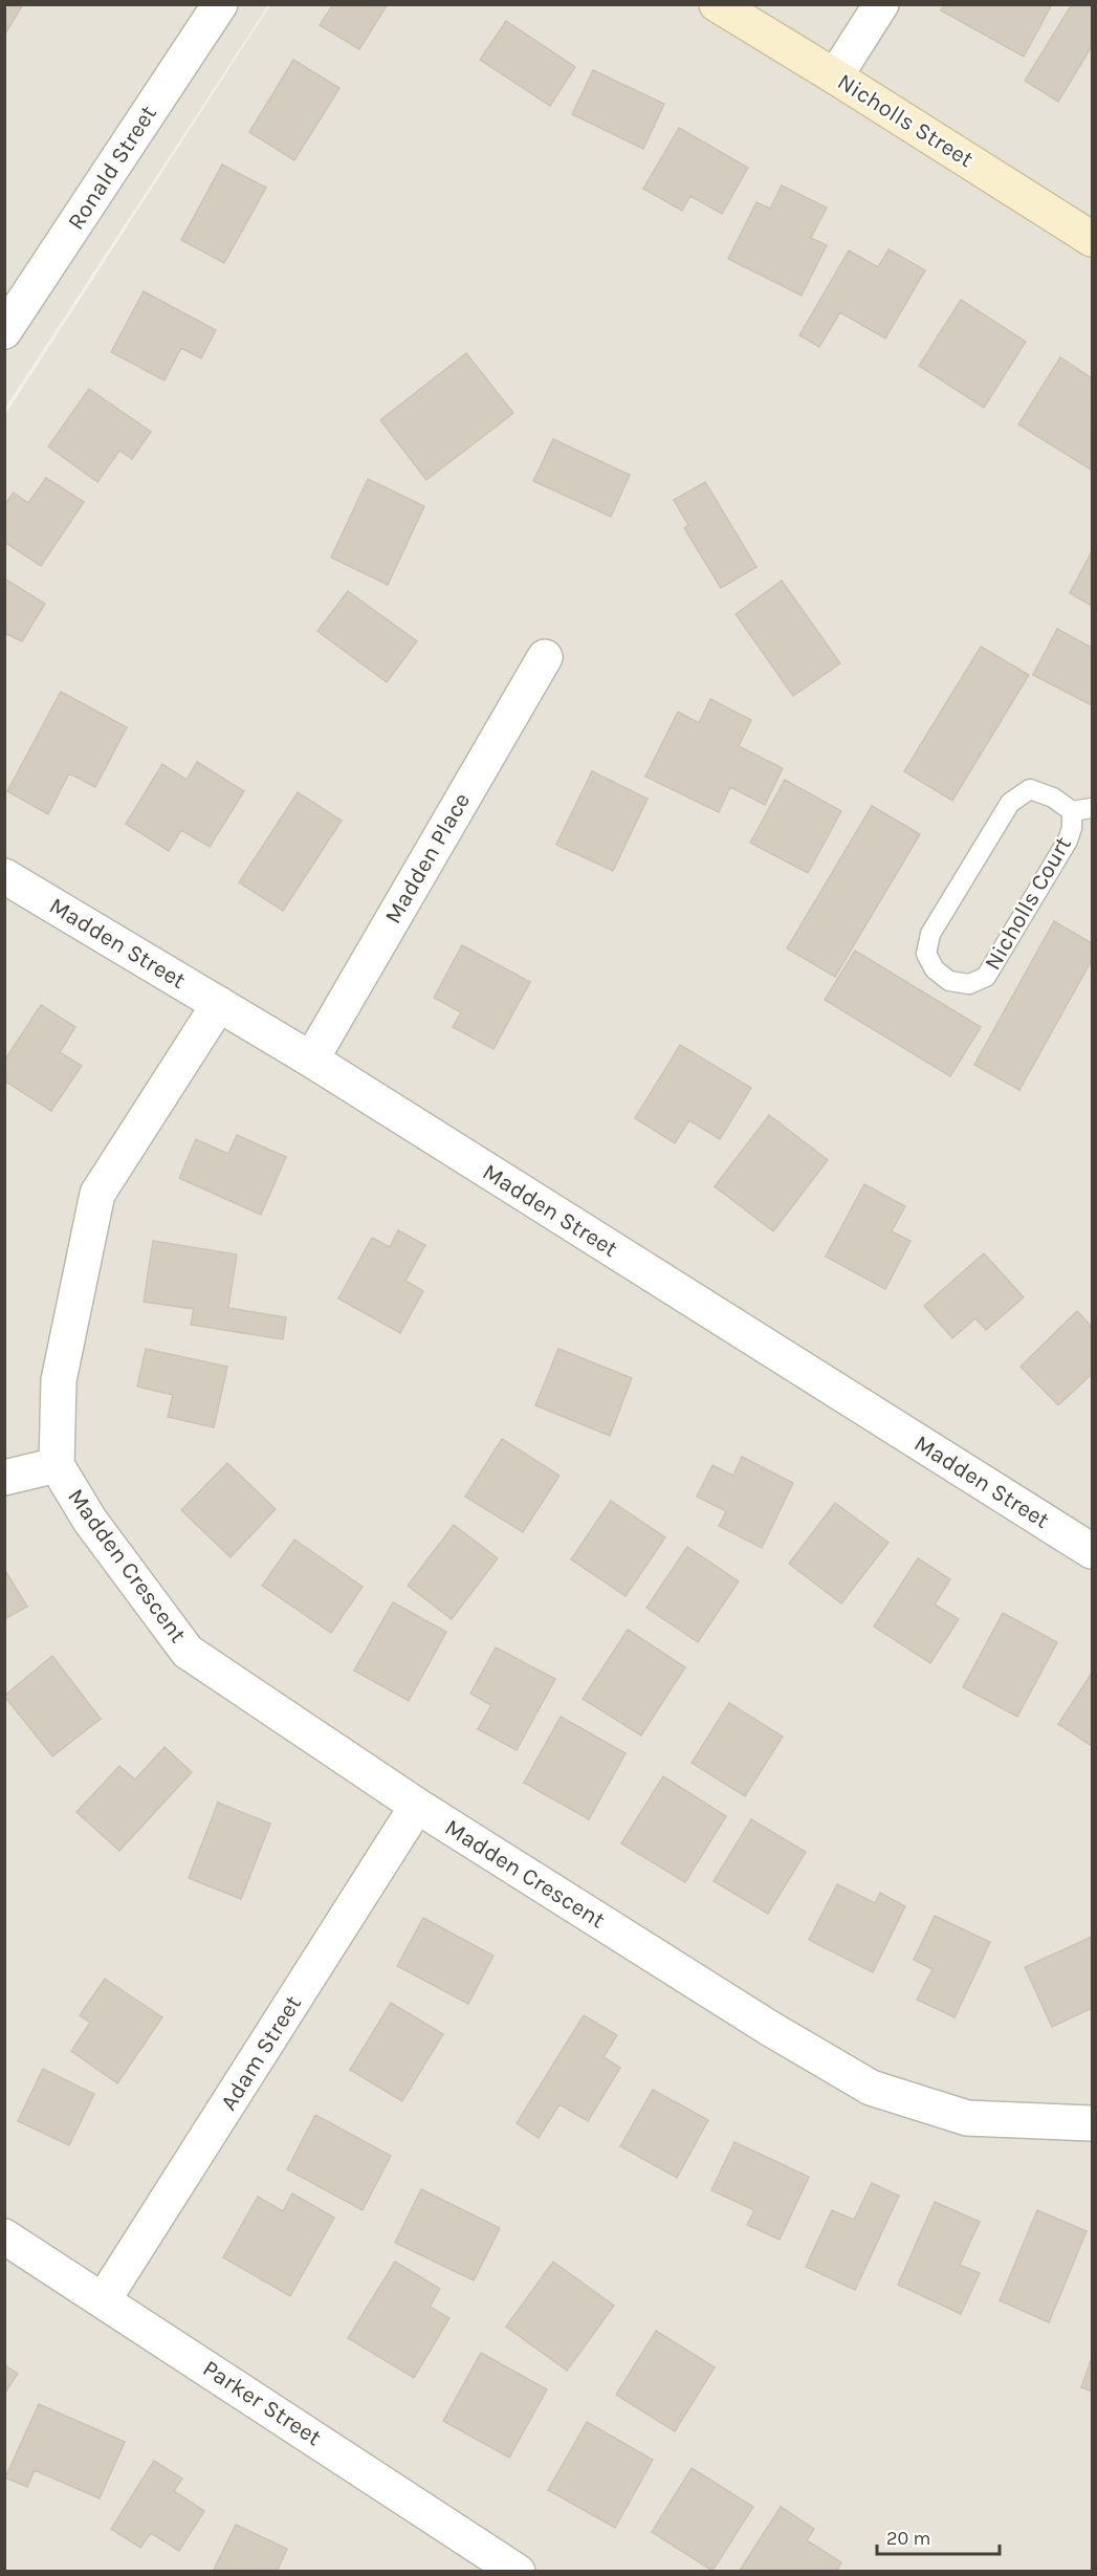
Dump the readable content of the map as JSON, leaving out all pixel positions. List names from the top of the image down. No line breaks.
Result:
{"streets":{"street":["Nicholls Street","Ronald Street","Madden Place","Madden Street","Madden Crescent","Adam Street","Parker Street"],"lane":["Nicholls Court"]},"crossings":[["Madden Place","Madden Street"],["Madden Street","Madden Crescent"],["Madden Crescent","Adam Street"],["Adam Street","Parker Street"]],"scale_bar":"20 m"}
